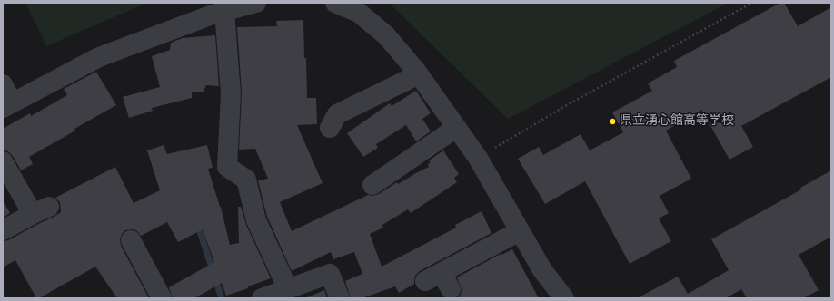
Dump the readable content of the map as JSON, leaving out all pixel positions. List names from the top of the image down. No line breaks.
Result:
{"places":["県立湧心館高等学校"]}
